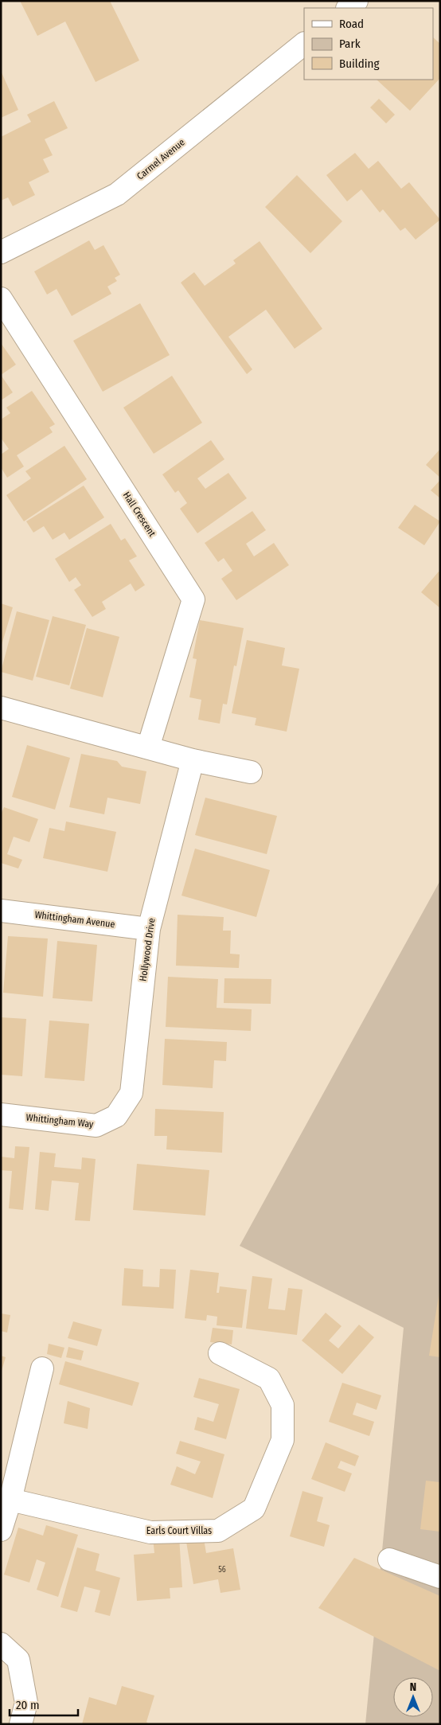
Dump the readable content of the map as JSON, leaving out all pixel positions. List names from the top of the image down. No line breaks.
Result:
{"streets":{"street":["Carmel Avenue","Hall Crescent","Whittingham Avenue","Hollywood Drive","Whittingham Way","Earls Court Villas"]},"crossings":[["Whittingham Avenue","Hollywood Drive"],["Hollywood Drive","Whittingham Way"]],"house_numbers":["56"],"legend":["Road","Park","Building"],"scale_bar":"20 m","north":"top"}
